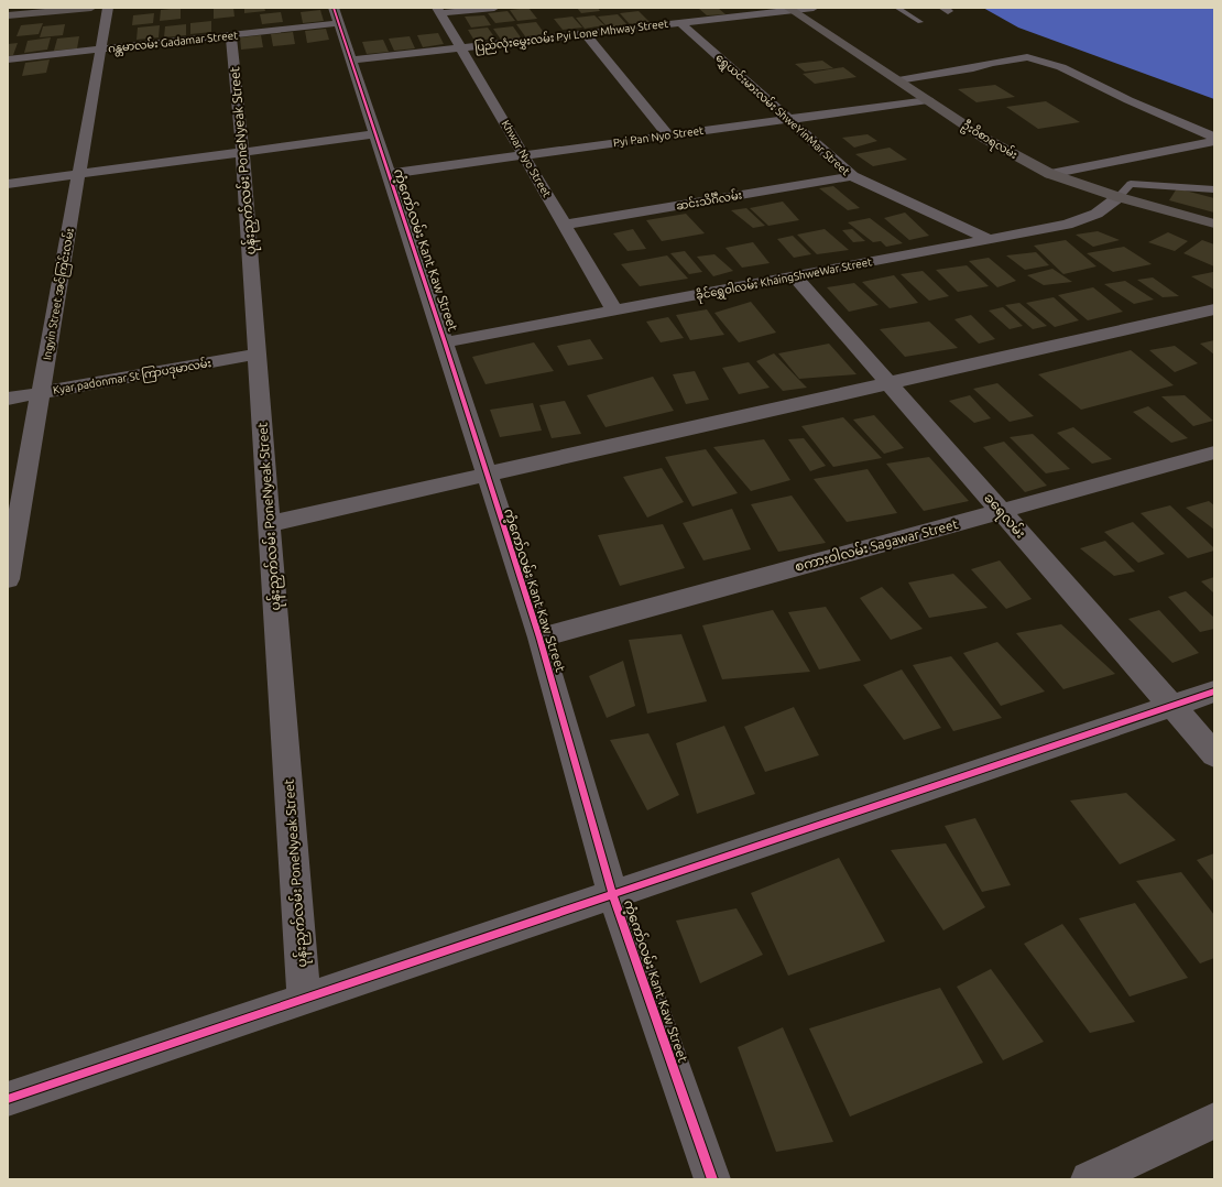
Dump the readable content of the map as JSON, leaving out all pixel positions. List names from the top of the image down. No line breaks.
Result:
{"streets":{"main road":["ဦးဝိစာရလမ်း"],"street":["ပြည်လုံးမွှေးလမ်း Pyi Lone Mhway Street","ဂန္တမာလမ်း Gadamar Street","ရွှေယင်းမားလမ်း ShweYinMar Street","Pyi Pan Nyo Street","Khwar Nyo Street","ပုန်းညှက်လမ်း PoneNyeak Street","ဆင်းသိင်္ဂီလမ်း","ကံ့ကော်လမ်း Kant Kaw Street","ခိုင်ရွှေဝါလမ်း KhaingShweWar Street","Ingyin Street အင်ကြင်းလမ်း","Kyar padonmar St ကြာပဒုမာလမ်း","ခရေလမ်း","စကားဝါလမ်း Sagawar Street"]},"crossings":[["ပြည်လုံးမွှေးလမ်း Pyi Lone Mhway Street","ရွှေယင်းမားလမ်း ShweYinMar Street"],["ပြည်လုံးမွှေးလမ်း Pyi Lone Mhway Street","ဦးဝိစာရလမ်း"],["ပြည်လုံးမွှေးလမ်း Pyi Lone Mhway Street","Khwar Nyo Street"],["ပြည်လုံးမွှေးလမ်း Pyi Lone Mhway Street","ကံ့ကော်လမ်း Kant Kaw Street"],["ဂန္တမာလမ်း Gadamar Street","ပုန်းညှက်လမ်း PoneNyeak Street"],["ဂန္တမာလမ်း Gadamar Street","ကံ့ကော်လမ်း Kant Kaw Street"],["ဂန္တမာလမ်း Gadamar Street","Ingyin Street အင်ကြင်းလမ်း"],["ရွှေယင်းမားလမ်း ShweYinMar Street","Pyi Pan Nyo Street"],["ရွှေယင်းမားလမ်း ShweYinMar Street","ဆင်းသိင်္ဂီလမ်း"],["ရွှေယင်းမားလမ်း ShweYinMar Street","ခိုင်ရွှေဝါလမ်း KhaingShweWar Street"],["Pyi Pan Nyo Street","ဦးဝိစာရလမ်း"],["Pyi Pan Nyo Street","Khwar Nyo Street"],["Pyi Pan Nyo Street","ကံ့ကော်လမ်း Kant Kaw Street"],["ဦးဝိစာရလမ်း","ခိုင်ရွှေဝါလမ်း KhaingShweWar Street"],["Khwar Nyo Street","ဆင်းသိင်္ဂီလမ်း"],["Khwar Nyo Street","ခိုင်ရွှေဝါလမ်း KhaingShweWar Street"],["ပုန်းညှက်လမ်း PoneNyeak Street","Kyar padonmar St ကြာပဒုမာလမ်း"],["ကံ့ကော်လမ်း Kant Kaw Street","ခိုင်ရွှေဝါလမ်း KhaingShweWar Street"],["ကံ့ကော်လမ်း Kant Kaw Street","စကားဝါလမ်း Sagawar Street"],["ခိုင်ရွှေဝါလမ်း KhaingShweWar Street","ခရေလမ်း"],["Ingyin Street အင်ကြင်းလမ်း","Kyar padonmar St ကြာပဒုမာလမ်း"],["ခရေလမ်း","စကားဝါလမ်း Sagawar Street"]]}
